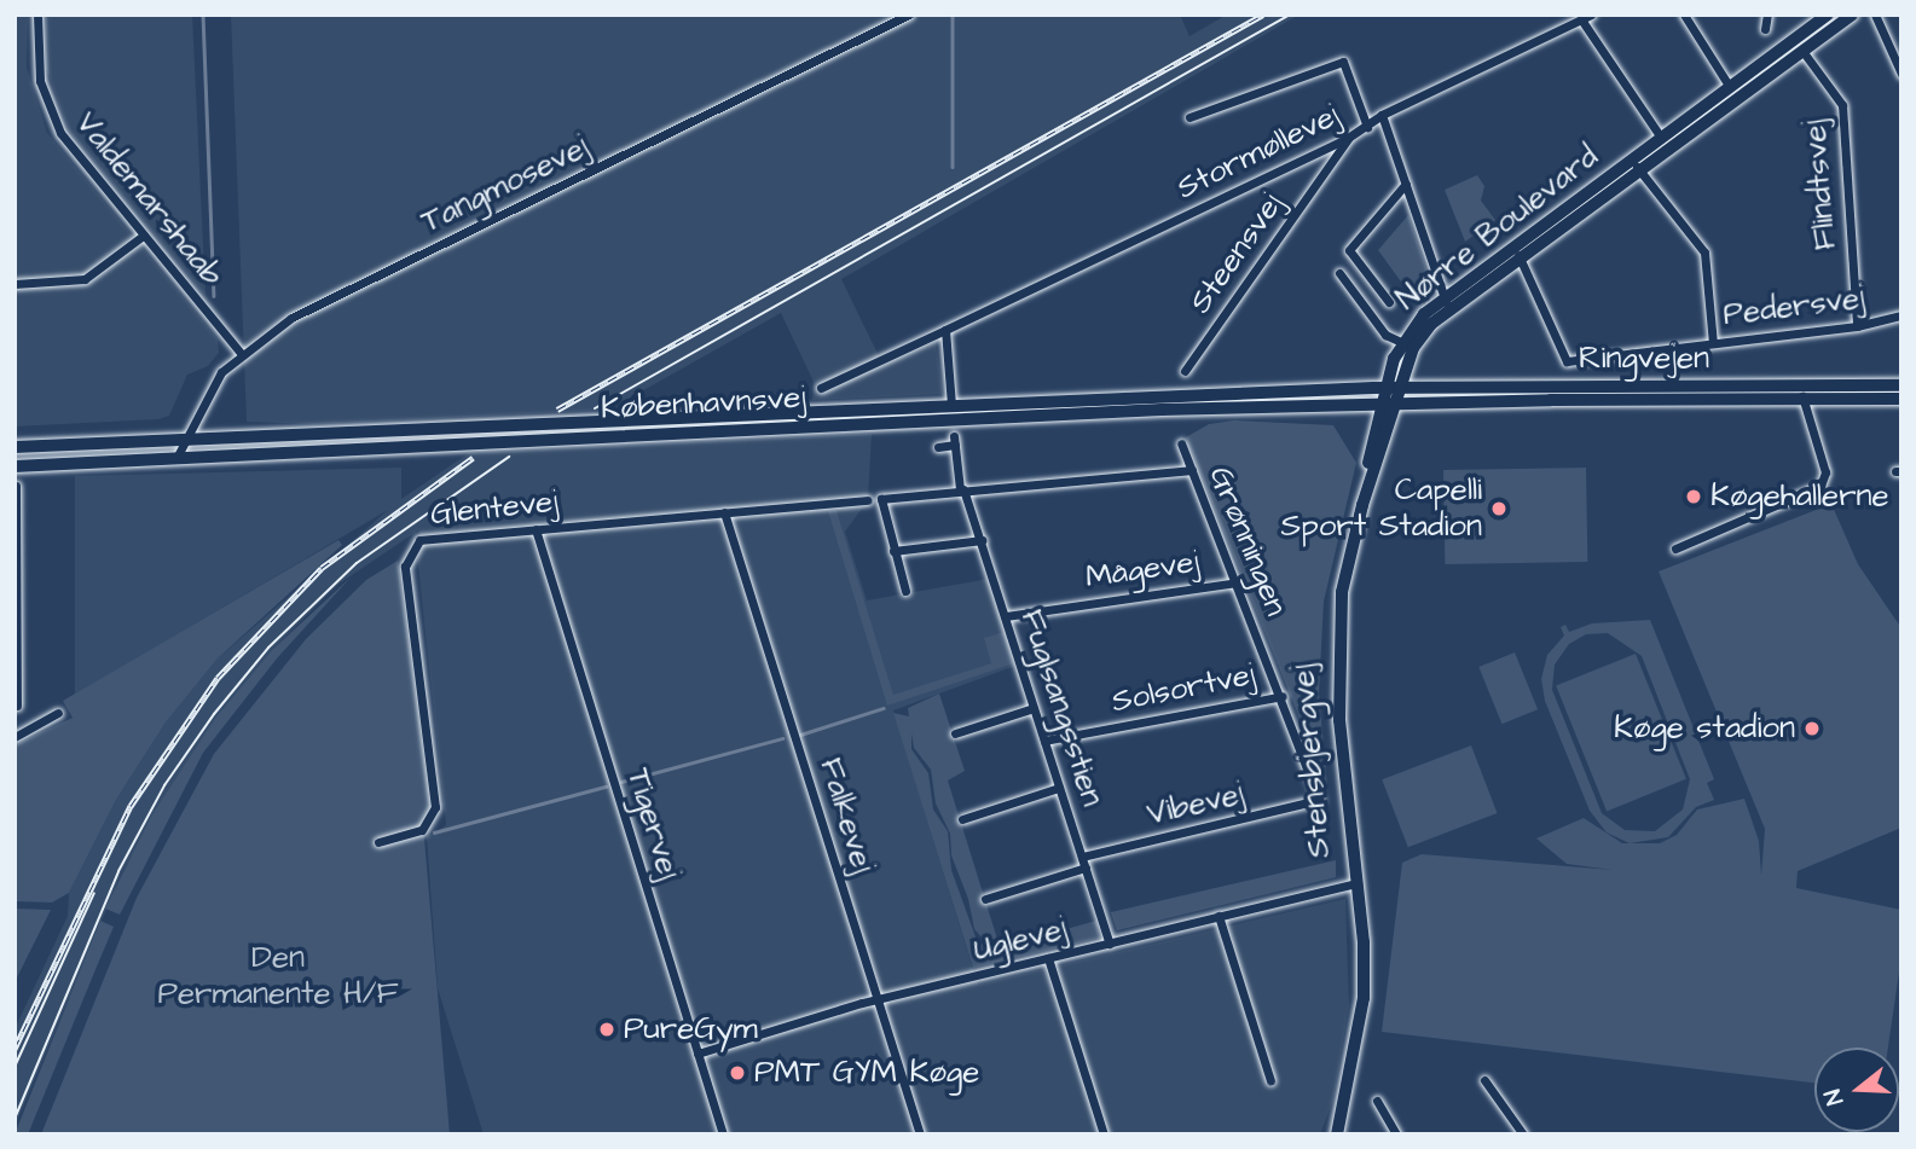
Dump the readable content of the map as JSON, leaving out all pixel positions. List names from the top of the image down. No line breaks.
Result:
{"streets":{"main road":["Nørre Boulevard","Ringvejen","Københavnsvej","Stensbjergvej"],"street":["Stormøllevej","Tangmosevej","Flindtsvej","Valdemarshaab","Steensvej","Pedersvej","Glentevej","Grønningen","Mågevej","Solsortvej","Fuglsangsstien","Vibevej","Falkevej","Tigervej","Uglevej"]},"crossings":[["Stormøllevej","Steensvej"],["Tangmosevej","Valdemarshaab"],["Tangmosevej","Københavnsvej"],["Flindtsvej","Nørre Boulevard"],["Flindtsvej","Pedersvej"],["Nørre Boulevard","Pedersvej"],["Nørre Boulevard","Ringvejen"],["Nørre Boulevard","Københavnsvej"],["Nørre Boulevard","Stensbjergvej"],["Ringvejen","Københavnsvej"],["Ringvejen","Stensbjergvej"],["Københavnsvej","Stensbjergvej"],["Glentevej","Falkevej"],["Glentevej","Tigervej"],["Grønningen","Mågevej"],["Grønningen","Solsortvej"],["Grønningen","Vibevej"],["Mågevej","Fuglsangsstien"],["Solsortvej","Fuglsangsstien"],["Fuglsangsstien","Vibevej"],["Fuglsangsstien","Uglevej"],["Stensbjergvej","Uglevej"],["Falkevej","Uglevej"],["Tigervej","Uglevej"]],"parks":["Den Permanente H/F"],"places":["Køgehallerne","Capelli Sport Stadion","Køge stadion","PureGym","PMT GYM Køge"],"north":"left"}
